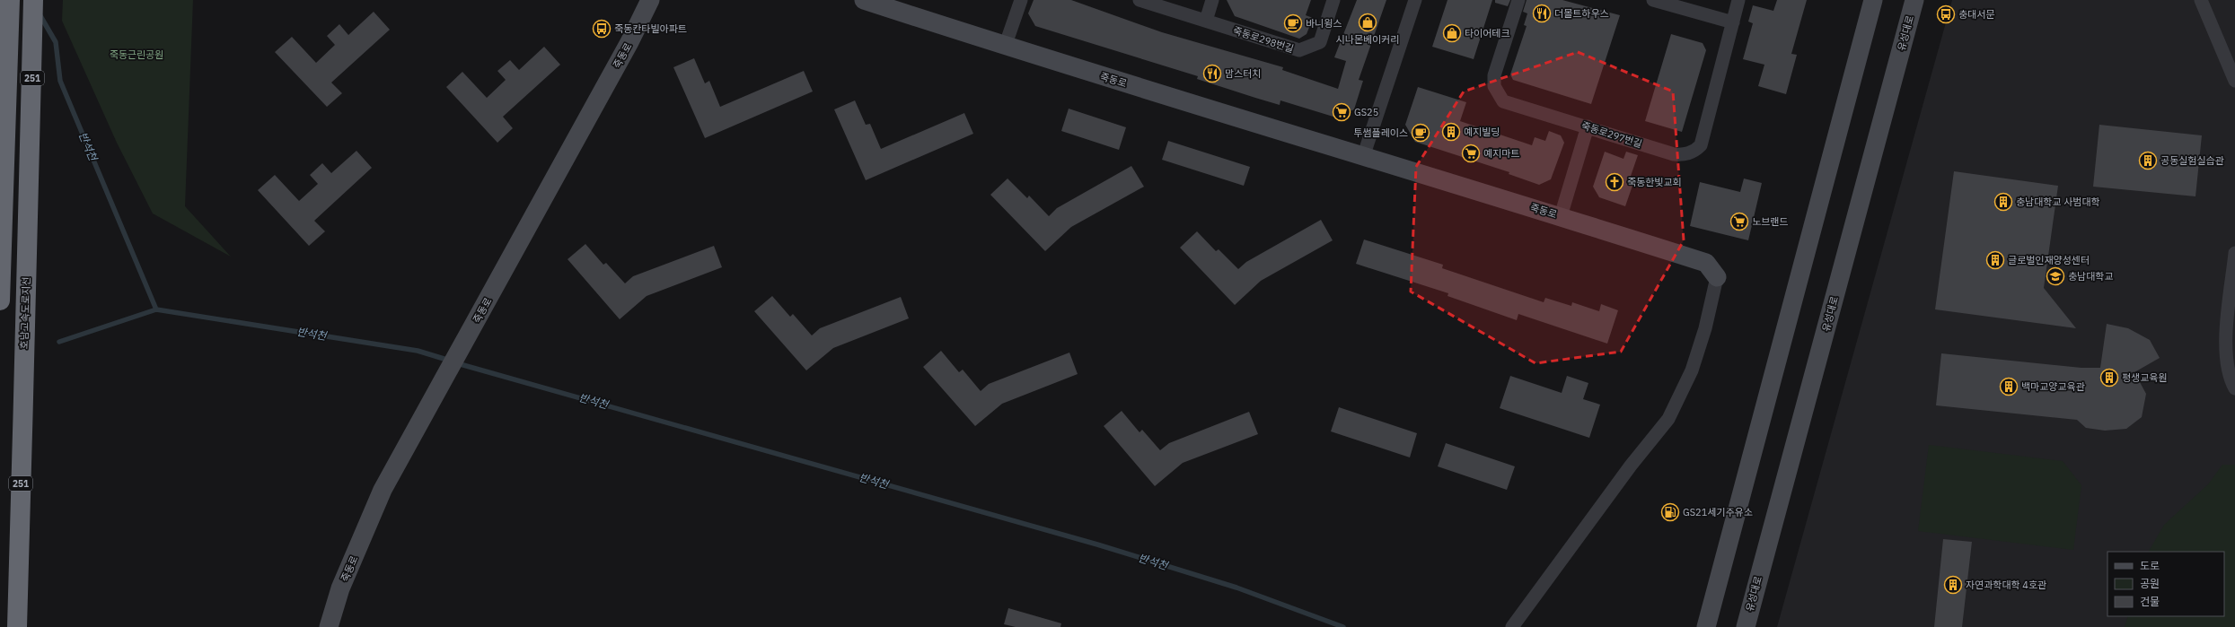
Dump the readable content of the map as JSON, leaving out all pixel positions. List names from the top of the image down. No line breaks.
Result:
{"streets":{"highway":["251","호남고속도로지선"],"street":["유성대로","죽동로298번길","죽동로","죽동로297번길"]},"water":["반석천"],"parks":["죽동근린공원"],"places":{"restaurant":["더몰트하우스","맘스터치"],"bus stop":["충대서문","죽동칸타빌아파트"],"shop":["시나몬베이커리","타이어테크"],"cafe":["바니윙스","투썸플레이스"],"supermarket":["GS25","예지마트","노브랜드"],"building":["예지빌딩","공동실험실습관","충남대학교 사범대학","글로벌인재양성센터","평생교육원","백마교양교육관","자연과학대학 4호관"],"church":["죽동한빛교회"],"school or university":["충남대학교"],"fuel station":["GS21세기주유소"]},"legend":["도로","공원","건물"]}
